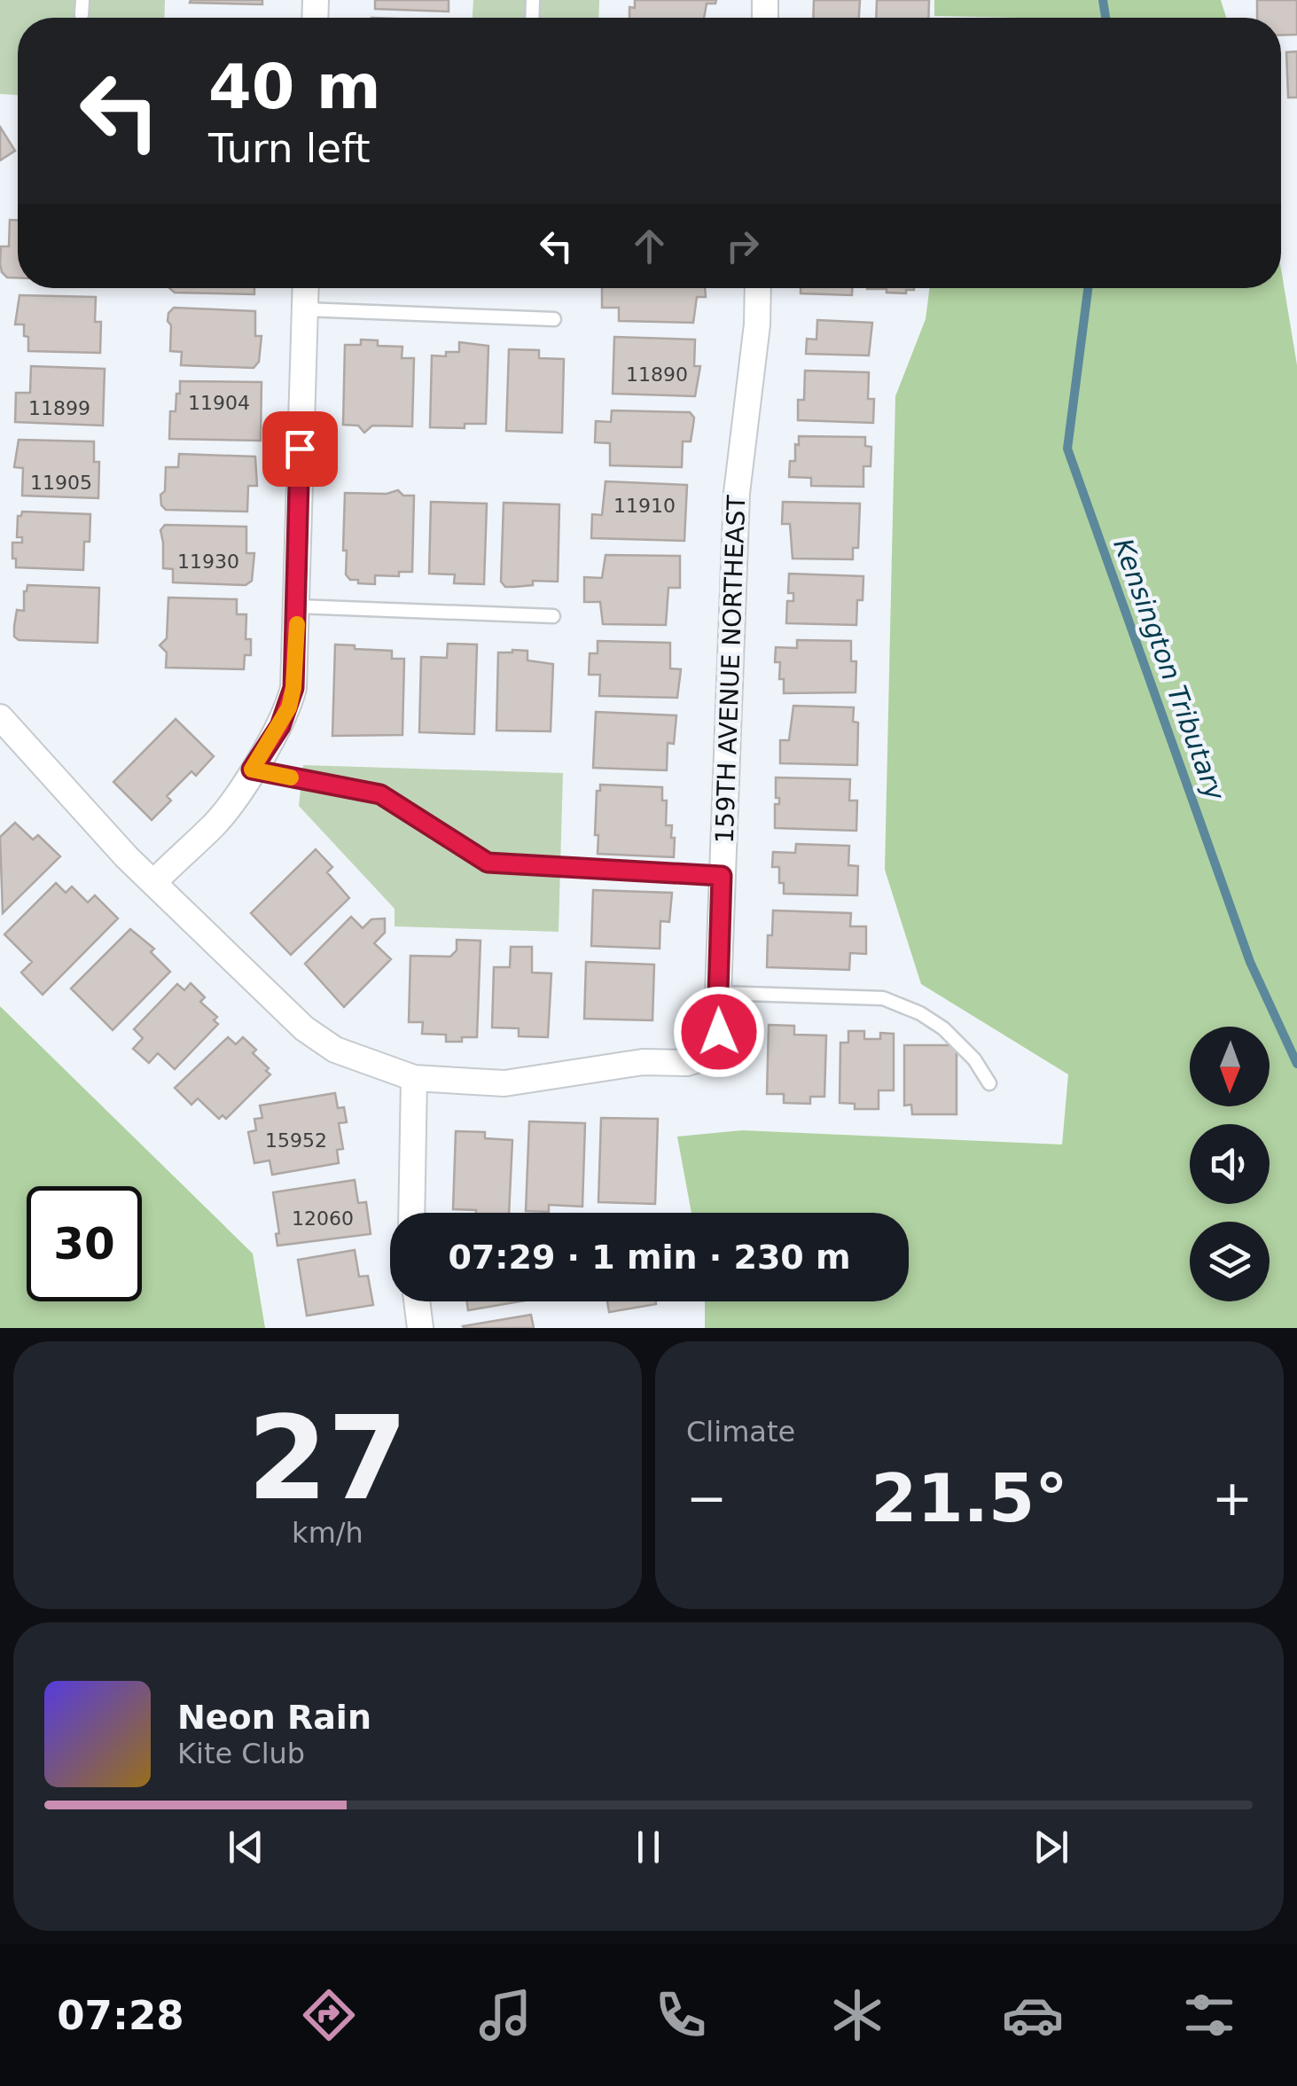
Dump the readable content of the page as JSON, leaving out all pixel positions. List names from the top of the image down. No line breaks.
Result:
{"streets":{"street":["159TH AVENUE NORTHEAST"]},"water":["Kensington Tributary"],"house_numbers":["11890","11904","11899","11905","11910","11930","15952","12060"],"north":"bottom","page":{"turn":["40 m","Turn left"],"limit":"30","trip":"07:29 · 1 min · 230 m","tile":[["27","km/h"],"Climate"],"heat":["−","21.5°","+"],"song":["Neon Rain","Kite Club"],"tabs":"07:28"}}
